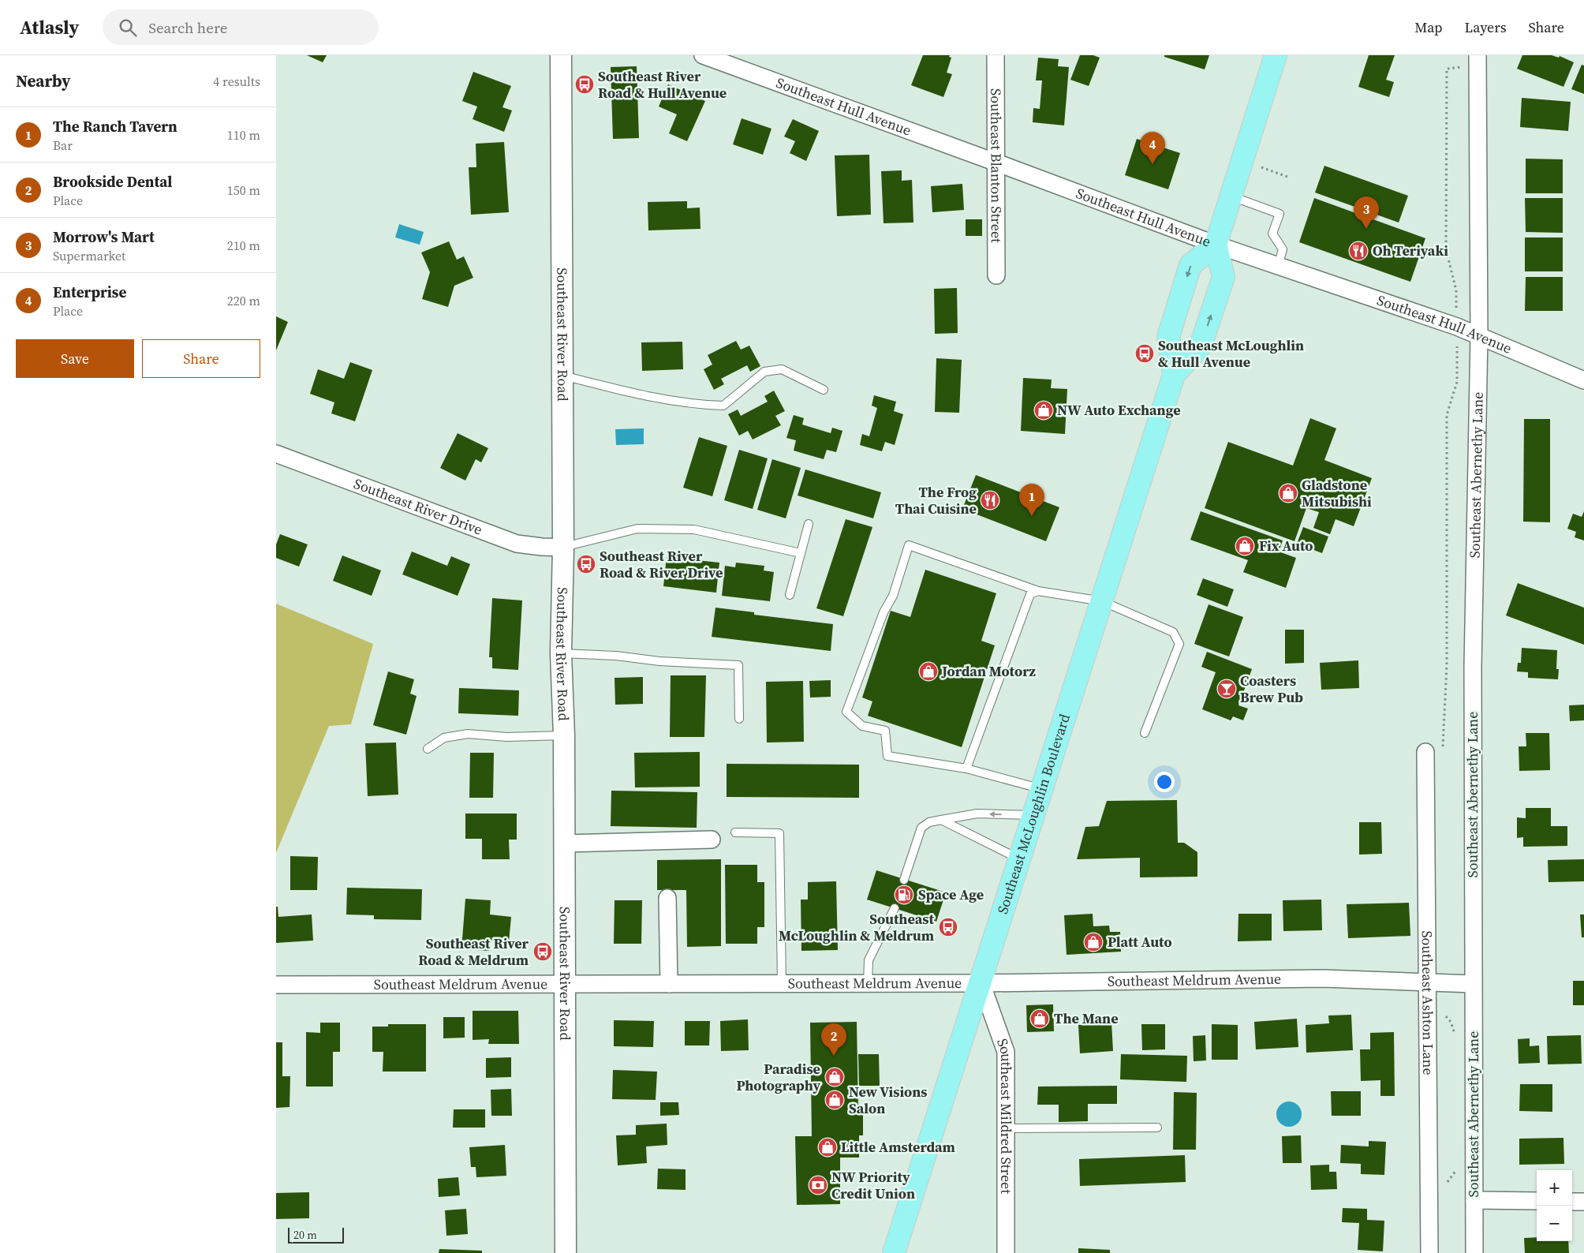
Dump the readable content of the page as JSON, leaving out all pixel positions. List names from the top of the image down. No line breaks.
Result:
{"streets":{"main road":["Southeast McLoughlin Boulevard"],"street":["Southeast Hull Avenue","Southeast Blanton Street","Southeast River Road","Southeast Abernethy Lane","Southeast River Drive","Southeast Meldrum Avenue","Southeast Ashton Lane","Southeast Mildred Street"]},"crossings":[["Southeast Hull Avenue","Southeast Blanton Street"],["Southeast Hull Avenue","Southeast Abernethy Lane"],["Southeast Hull Avenue","Southeast McLoughlin Boulevard"],["Southeast River Road","Southeast River Drive"],["Southeast River Road","Southeast Meldrum Avenue"],["Southeast Abernethy Lane","Southeast Meldrum Avenue"],["Southeast McLoughlin Boulevard","Southeast Meldrum Avenue"],["Southeast McLoughlin Boulevard","Southeast Mildred Street"],["Southeast Meldrum Avenue","Southeast Ashton Lane"],["Southeast Meldrum Avenue","Southeast Mildred Street"]],"places":{"bus stop":["Southeast River Road & Hull Avenue","Southeast McLoughlin & Hull Avenue","Southeast River Road & River Drive","Southeast McLoughlin & Meldrum","Southeast River Road & Meldrum"],"restaurant":["Oh Teriyaki","The Frog Thai Cuisine"],"shop":["NW Auto Exchange","Gladstone Mitsubishi","Fix Auto","Jordan Motorz","Platt Auto","The Mane","Paradise Photography","New Visions Salon","Little Amsterdam"],"bar":["Coasters Brew Pub"],"fuel station":["Space Age"],"bank":["NW Priority Credit Union"]},"scale_bar":"20 m","page":{"header":"Atlasly","search":"Search here","nav":["Map","Layers","Share"],"heading":["Nearby","4 results"],"list":[{"mark":"1","name":"The Ranch Tavern","note":"Bar","value":"110 m"},{"mark":"2","name":"Brookside Dental","note":"Place","value":"150 m"},{"mark":"3","name":"Morrow's Mart","note":"Supermarket","value":"210 m"},{"mark":"4","name":"Enterprise","note":"Place","value":"220 m"}],"pins":["4","3","1","2"],"buttons":["Save","Share"],"map_buttons":["+","−"],"scale":"20 m"}}
